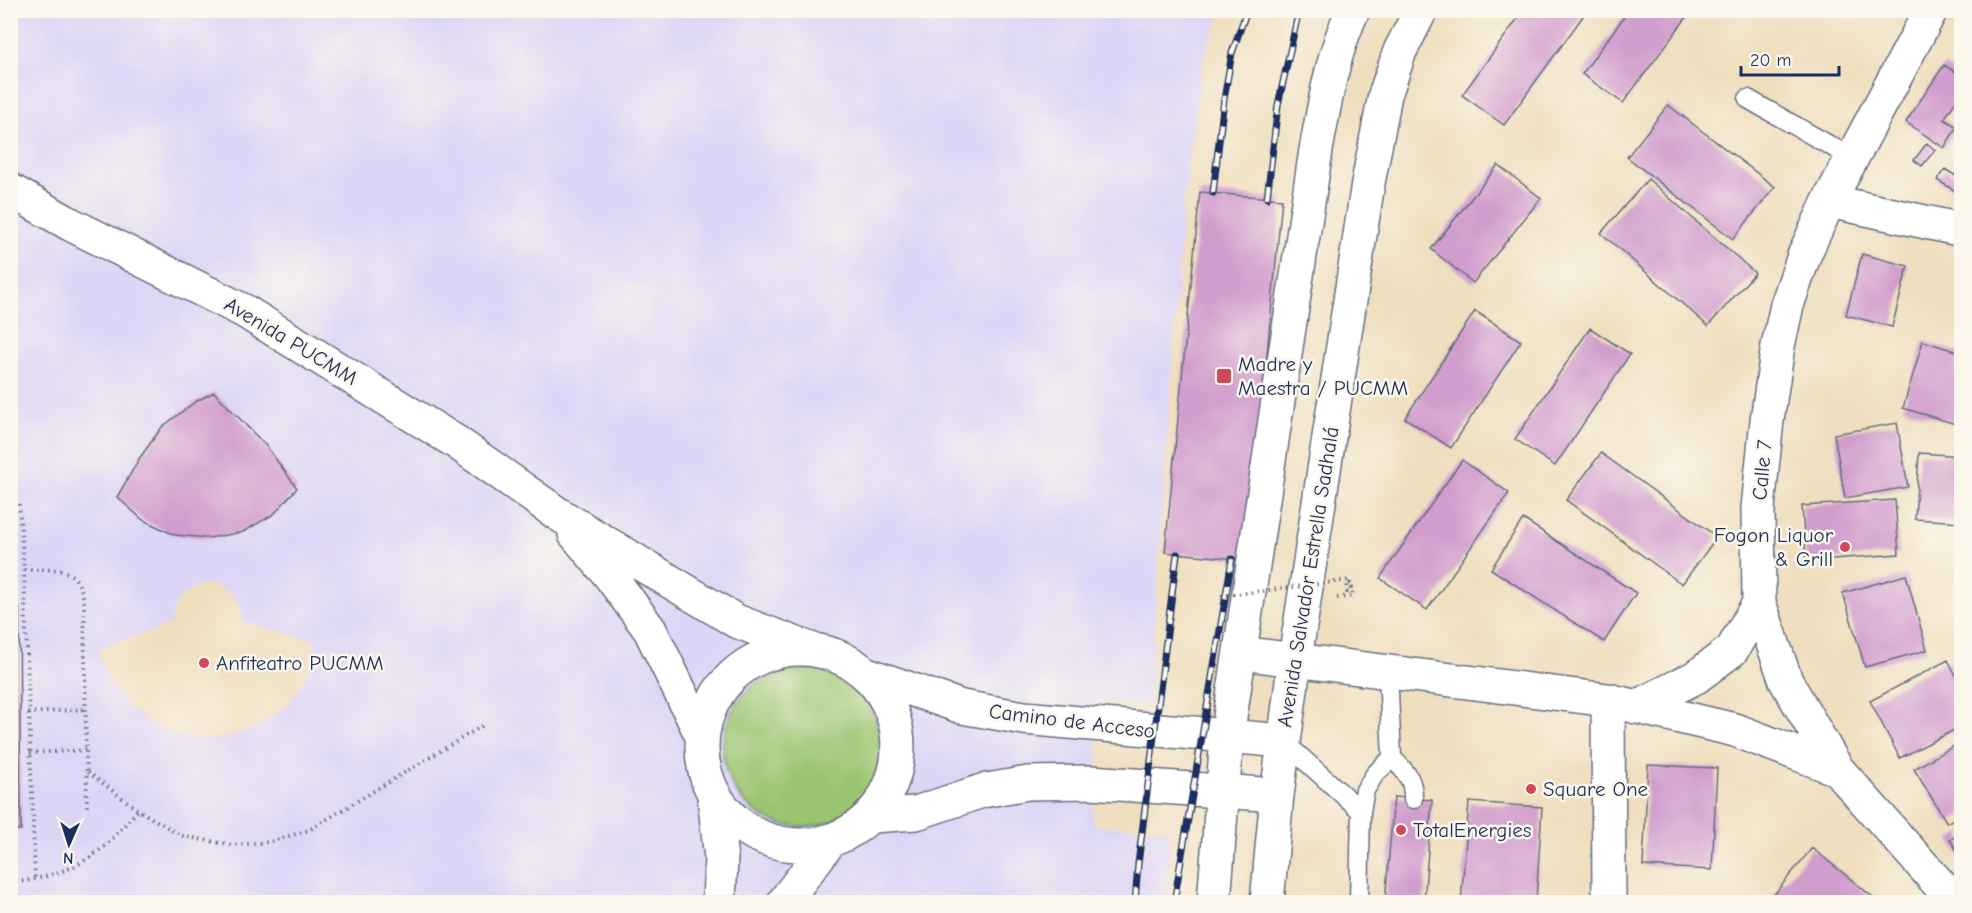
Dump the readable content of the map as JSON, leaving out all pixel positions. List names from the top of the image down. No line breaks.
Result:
{"streets":{"street":["Avenida PUCMM","Calle 7","Avenida Salvador Estrella Sadhalá","Camino de Acceso"]},"crossings":[["Avenida PUCMM","Camino de Acceso"],["Avenida Salvador Estrella Sadhalá","Camino de Acceso"]],"places":{"transit":["Madre y Maestra / PUCMM"],"other":["Fogon Liquor & Grill","Anfiteatro PUCMM","Square One","TotalEnergies"]},"scale_bar":"20 m","north":"bottom"}
